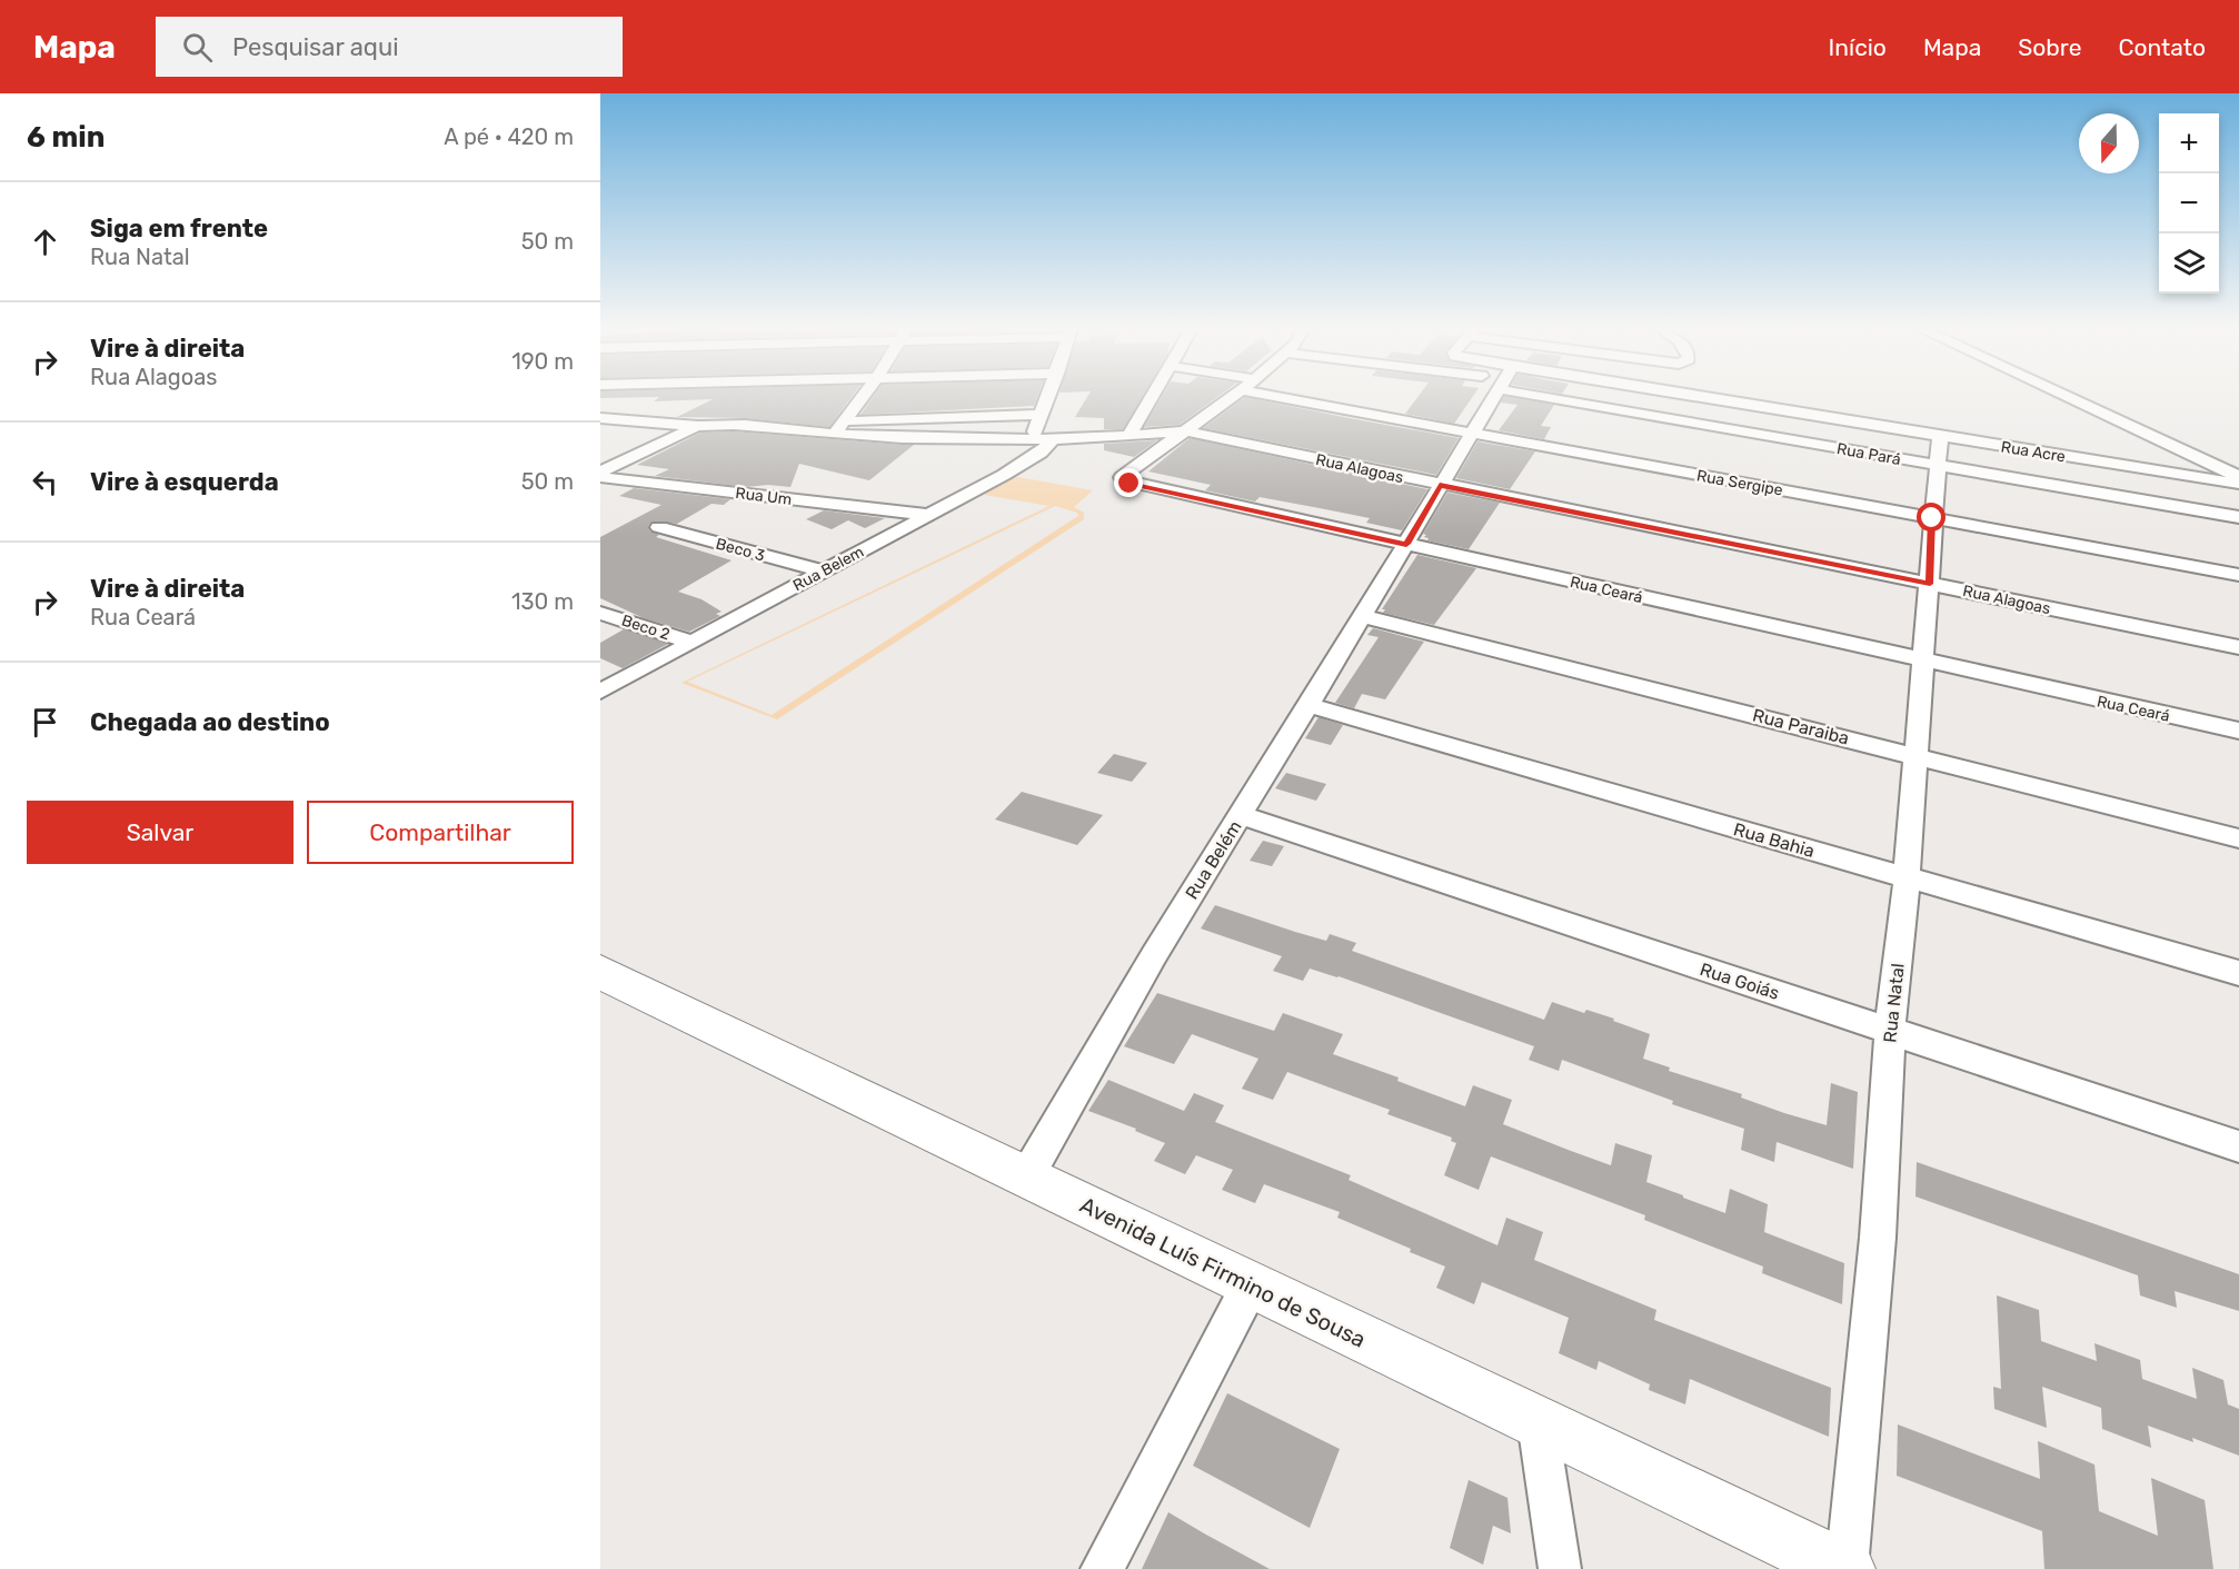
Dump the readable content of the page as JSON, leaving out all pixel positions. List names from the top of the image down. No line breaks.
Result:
{"streets":{"main road":["Avenida Luís Firmino de Sousa"],"street":["Rua Acre","Rua Pará","Rua Alagoas","Rua Sergipe","Rua Um","Beco 3","Rua Belem","Rua Ceará","Beco 2","Rua Paraiba","Rua Bahia","Rua Belém","Rua Goiás","Rua Natal"]},"crossings":[["Rua Acre","Rua Pará"],["Rua Acre","Rua Natal"],["Rua Pará","Rua Natal"],["Rua Alagoas","Rua Belem"],["Rua Alagoas","Rua Ceará"],["Rua Alagoas","Rua Belém"],["Rua Alagoas","Rua Natal"],["Rua Sergipe","Rua Belém"],["Rua Sergipe","Rua Natal"],["Rua Um","Rua Belem"],["Beco 3","Rua Belem"],["Rua Belem","Beco 2"],["Rua Ceará","Rua Belém"],["Rua Ceará","Rua Natal"],["Rua Paraiba","Rua Belém"],["Rua Paraiba","Rua Natal"],["Rua Bahia","Rua Belém"],["Rua Bahia","Rua Natal"],["Rua Belém","Rua Goiás"],["Rua Belém","Avenida Luís Firmino de Sousa"],["Rua Goiás","Rua Natal"],["Rua Natal","Avenida Luís Firmino de Sousa"]],"north":"bottom","page":{"header":"Mapa","search":"Pesquisar aqui","nav":["Início","Mapa","Sobre","Contato"],"heading":["6 min","A pé · 420 m"],"map_buttons":["+","−"],"list":[["Siga em frente","Rua Natal","50 m"],["Vire à direita","Rua Alagoas","190 m"],["Vire à esquerda","50 m"],["Vire à direita","Rua Ceará","130 m"],"Chegada ao destino"],"buttons":["Salvar","Compartilhar"]}}
